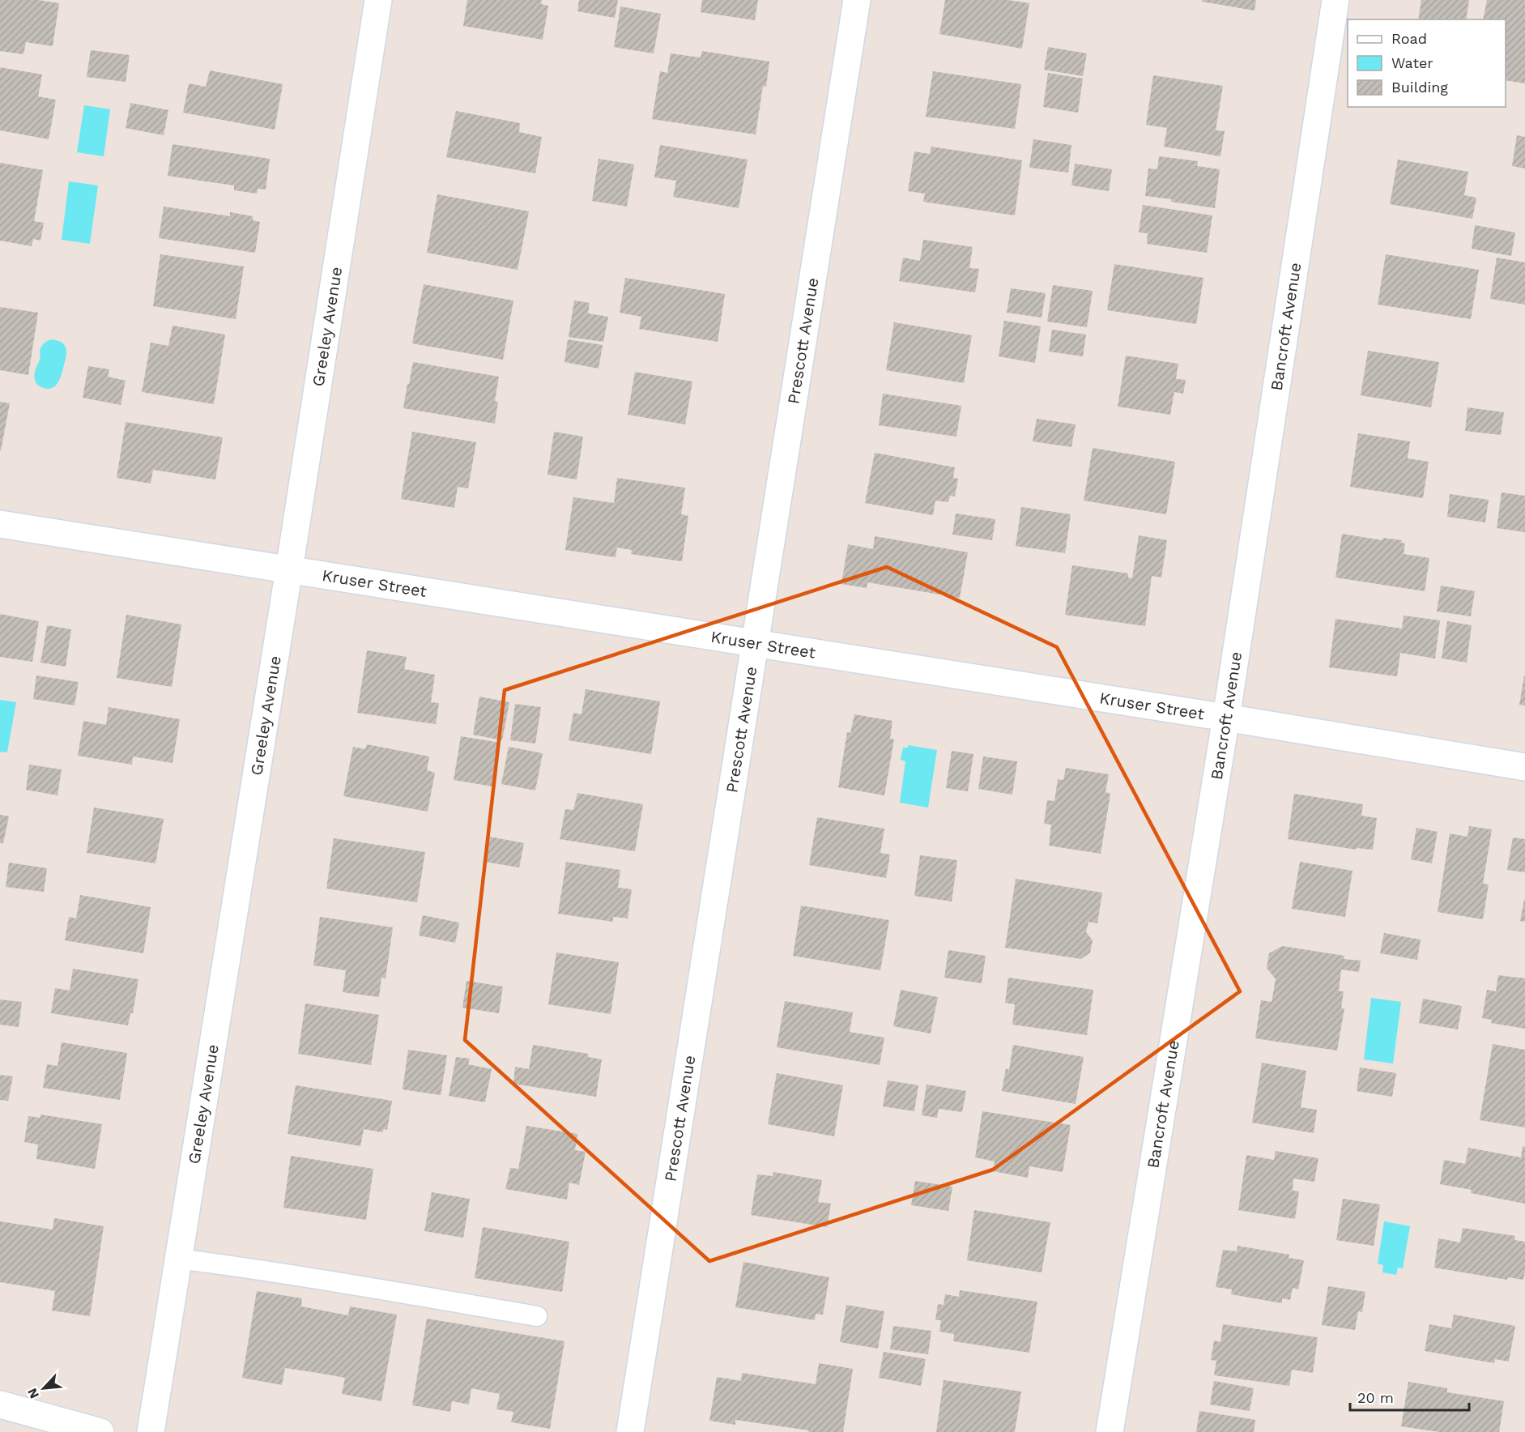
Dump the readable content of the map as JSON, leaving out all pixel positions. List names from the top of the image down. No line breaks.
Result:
{"streets":{"street":["Greeley Avenue","Bancroft Avenue","Prescott Avenue","Kruser Street"]},"crossings":[["Greeley Avenue","Kruser Street"],["Bancroft Avenue","Kruser Street"],["Prescott Avenue","Kruser Street"]],"legend":["Road","Water","Building"],"scale_bar":"20 m","north":"bottom left"}
